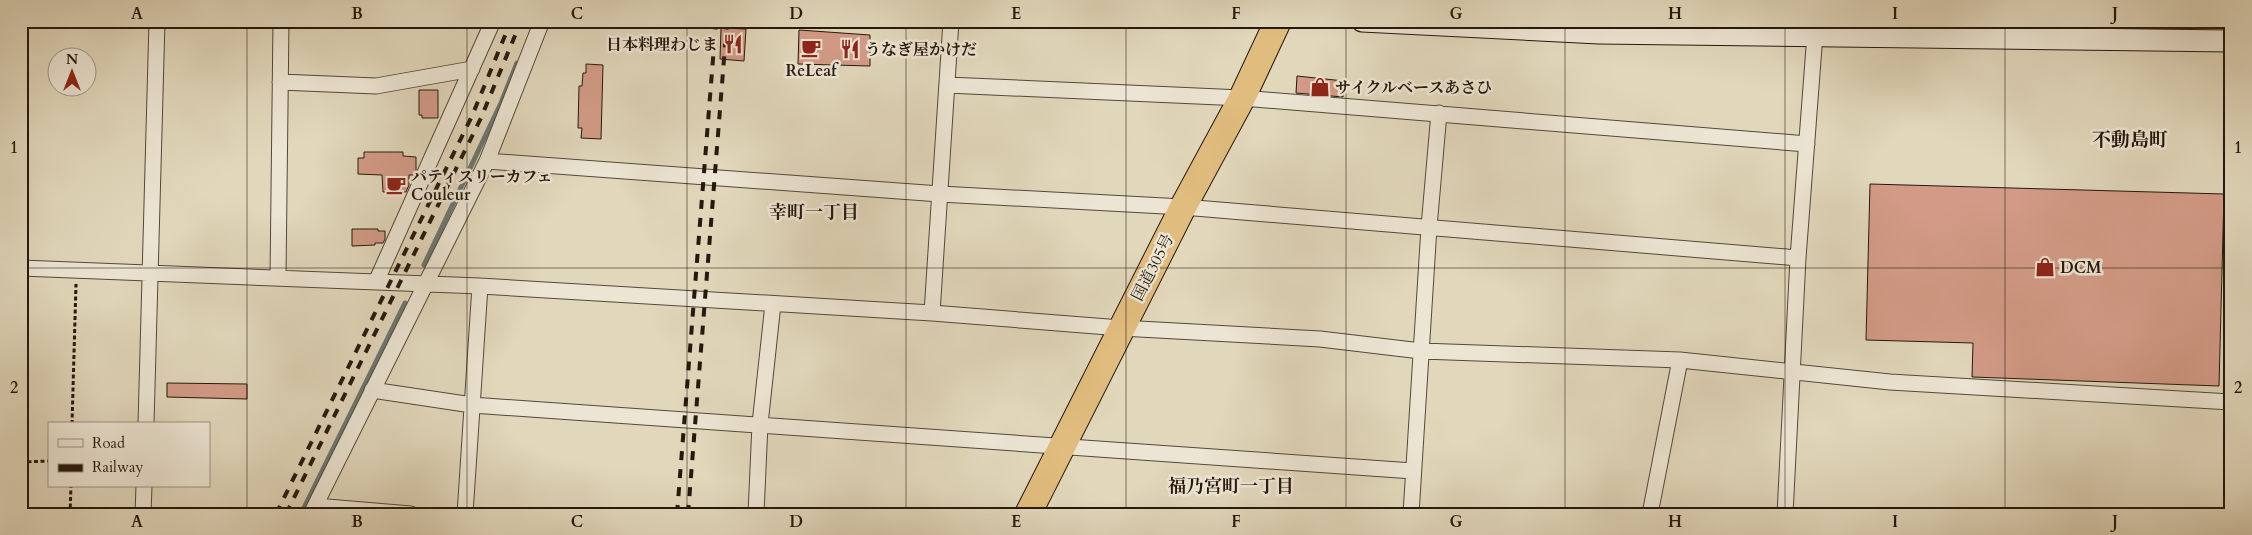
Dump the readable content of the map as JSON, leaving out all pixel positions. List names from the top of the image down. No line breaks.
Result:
{"streets":{"highway":["国道305号"]},"districts":["不動島町","幸町一丁目","福乃宮町一丁目"],"places":{"restaurant":["日本料理わじま","うなぎ屋かけだ"],"cafe":["ReLeaf","パティスリーカフェ Couleur"],"shop":["サイクルベースあさひ","DCM"]},"legend":["Road","Railway"],"north":"top","grid":{"columns":["A","B","C","D","E","F","G","H","I","J"],"rows":["1","2"]}}
